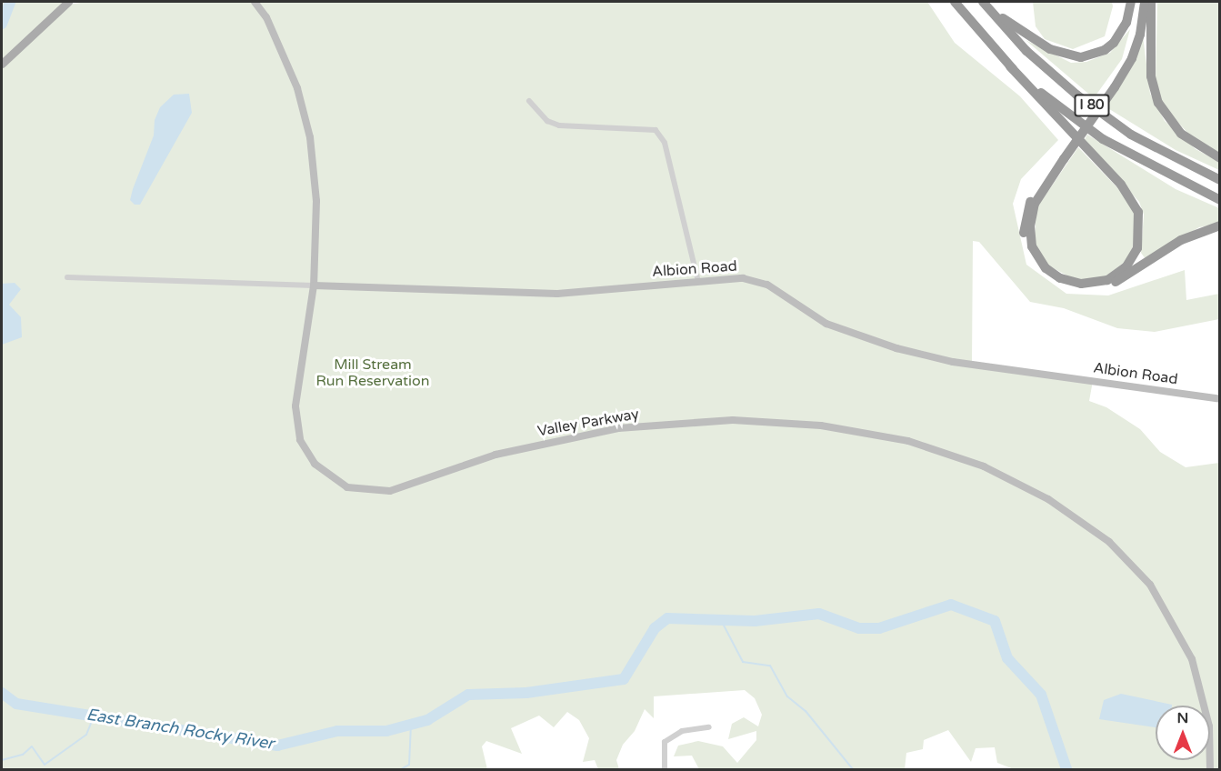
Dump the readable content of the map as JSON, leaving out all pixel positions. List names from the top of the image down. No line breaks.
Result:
{"streets":{"highway":["I 80"],"street":["Albion Road","Valley Parkway"]},"crossings":[["Albion Road","Valley Parkway"]],"water":["East Branch Rocky River"],"parks":["Mill Stream Run Reservation"],"north":"top"}
